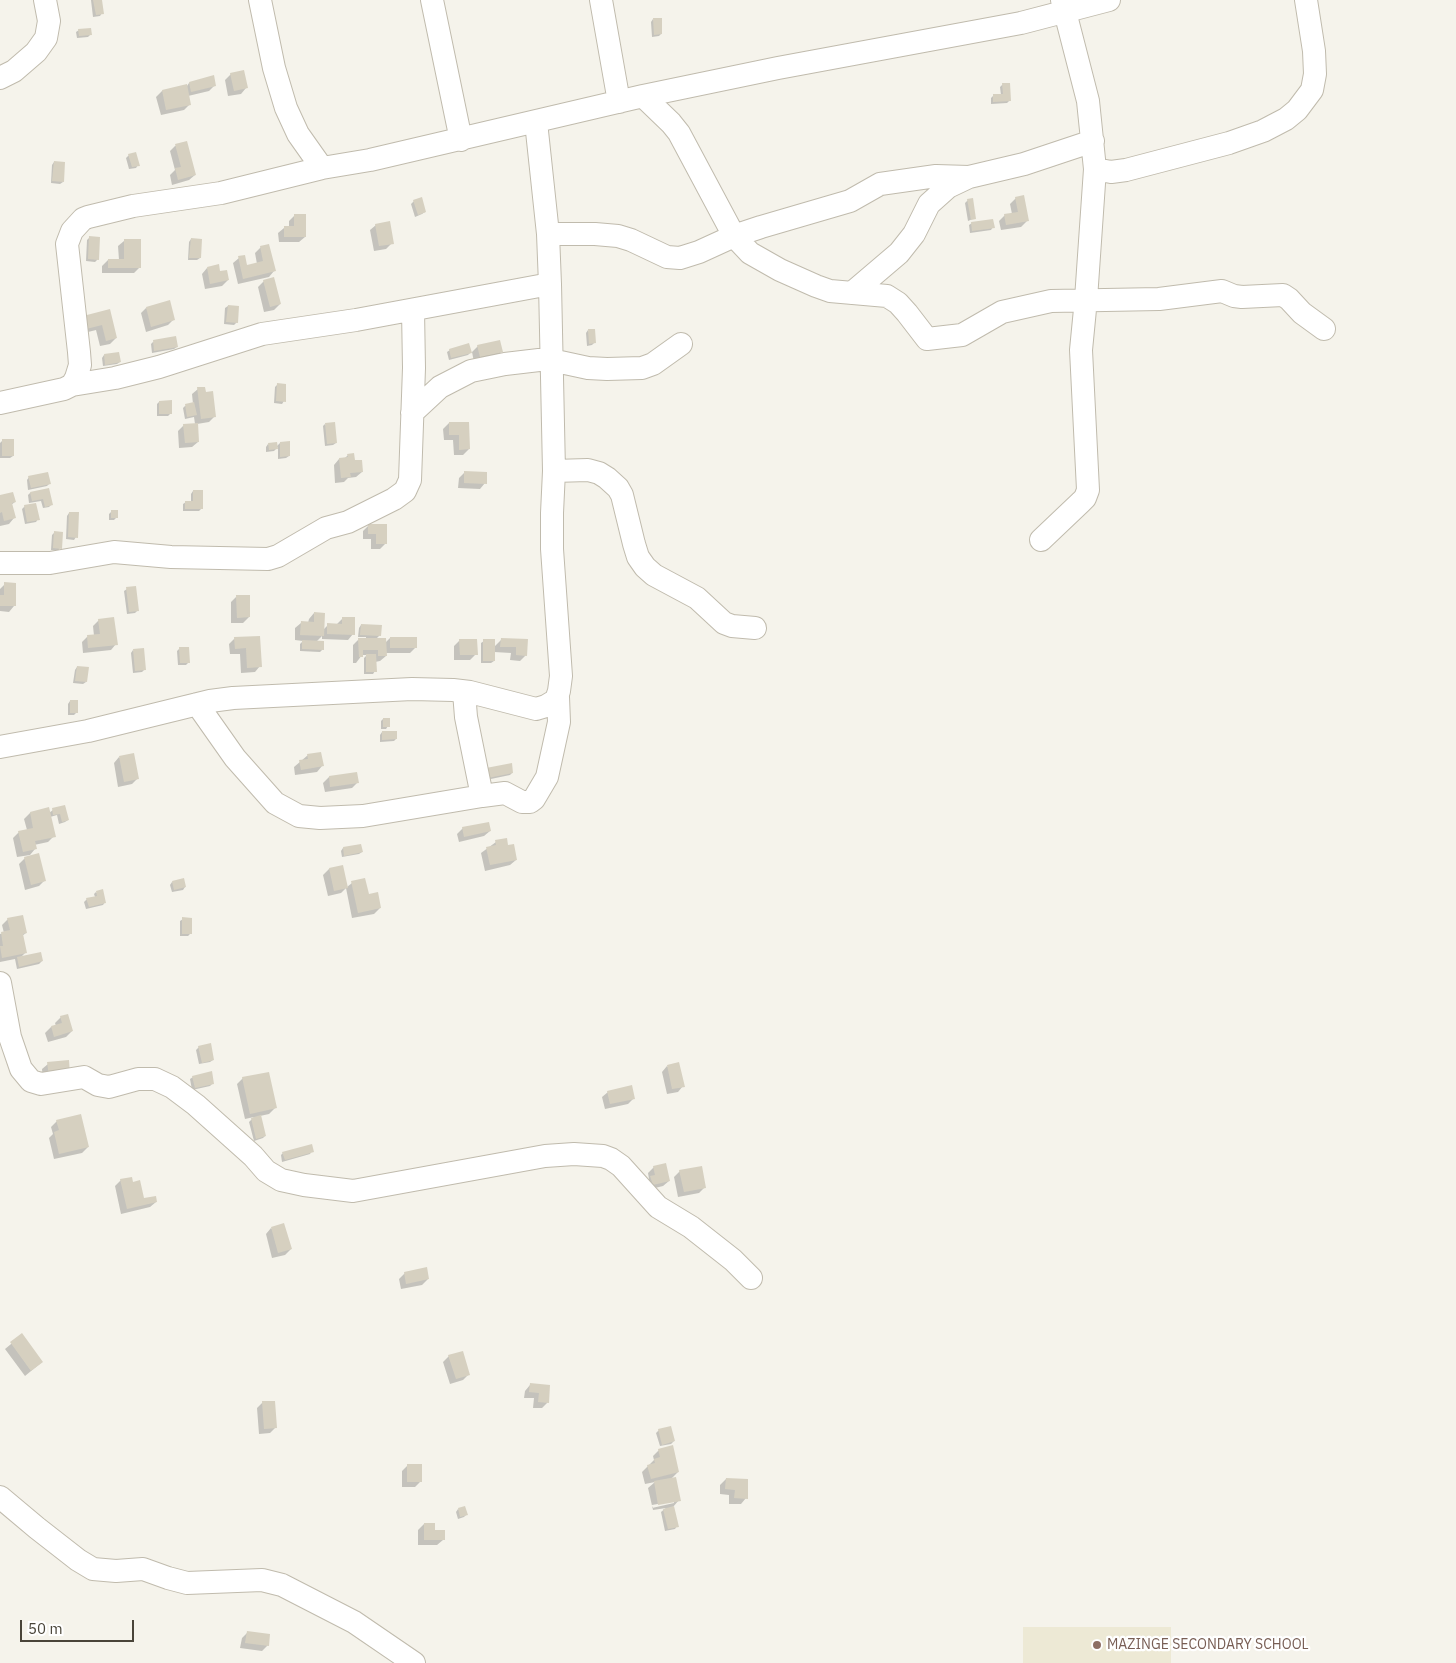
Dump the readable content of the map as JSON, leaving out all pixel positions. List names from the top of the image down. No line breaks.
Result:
{"places":["MAZINGE SECONDARY SCHOOL"],"scale_bar":"50 m"}
